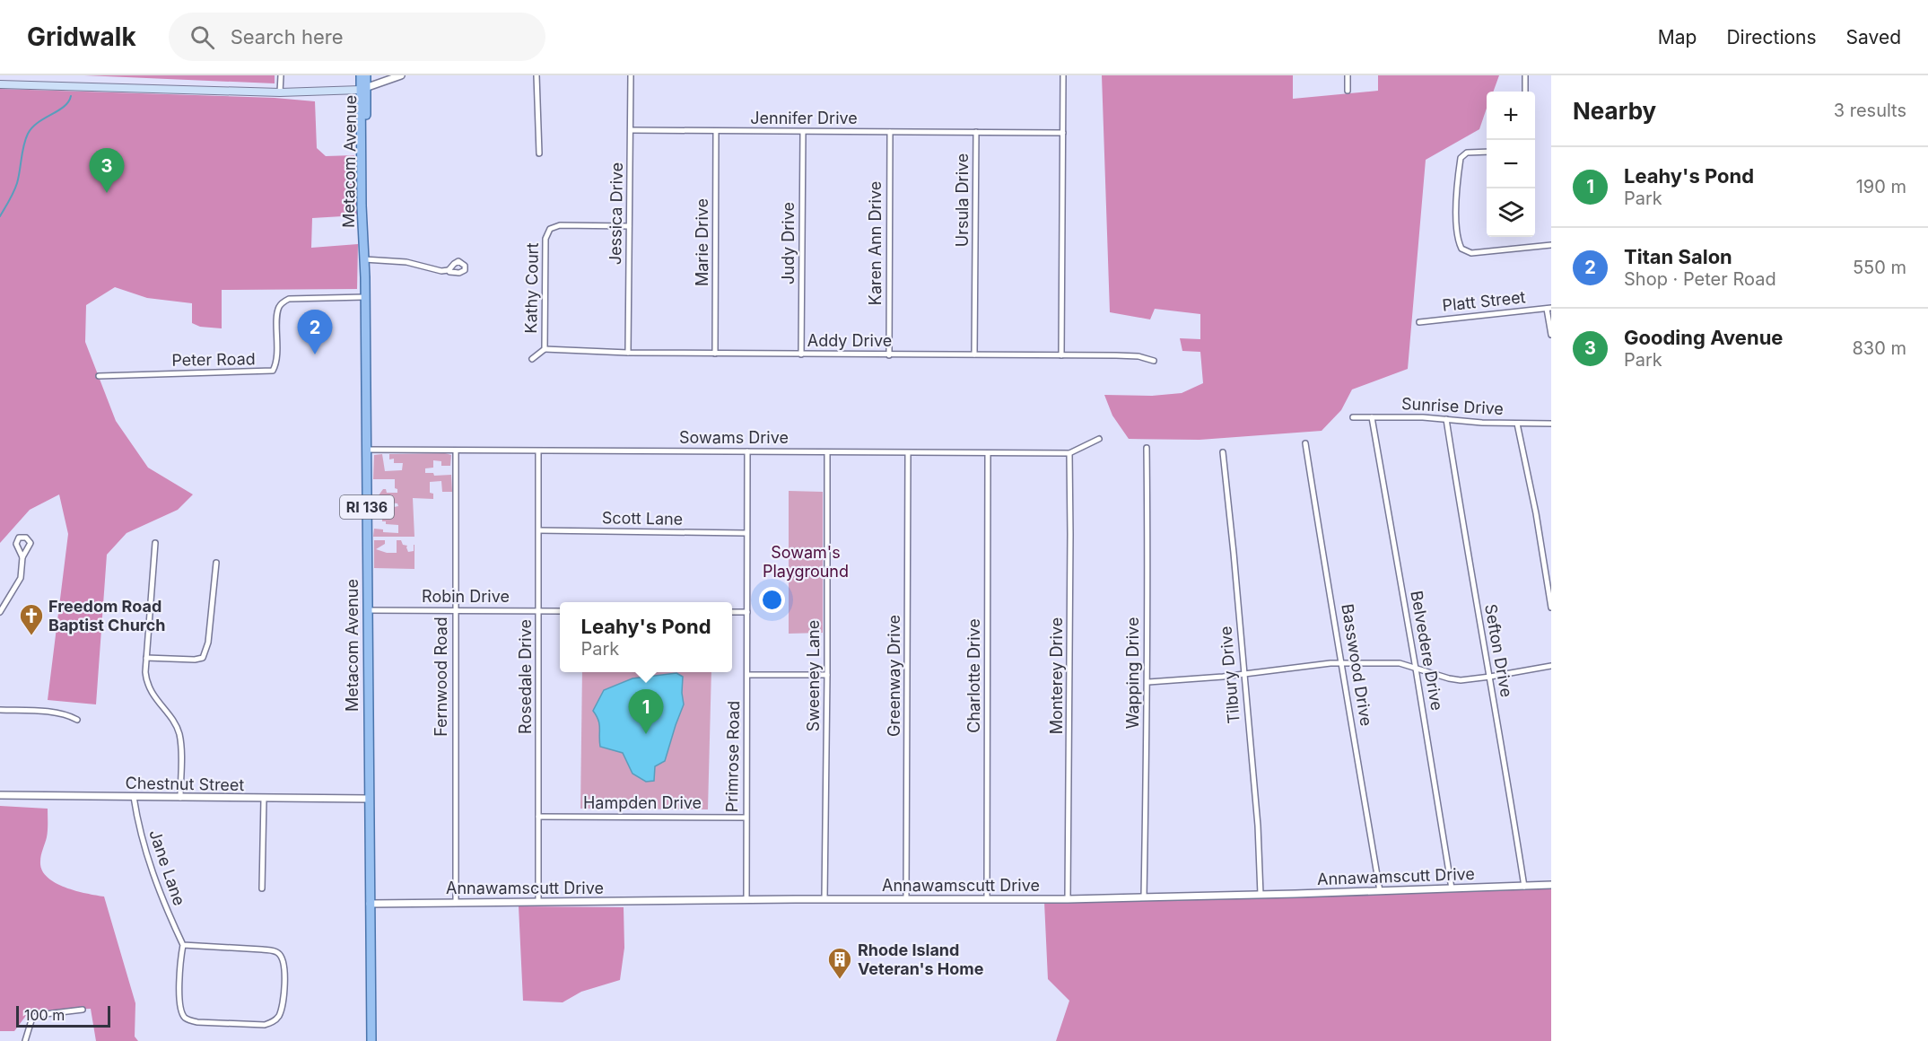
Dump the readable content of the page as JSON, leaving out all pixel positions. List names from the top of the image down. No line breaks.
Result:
{"streets":{"main road":["Metacom Avenue","RI 136"],"street":["Jennifer Drive","Ursula Drive","Jessica Drive","Marie Drive","Judy Drive","Karen Ann Drive","Kathy Court","Platt Street","Addy Drive","Peter Road","Sunrise Drive","Sowams Drive","Scott Lane","Robin Drive","Belvedere Drive","Sefton Drive","Basswood Drive","Wapping Drive","Tilbury Drive","Sweeney Lane","Greenway Drive","Charlotte Drive","Monterey Drive","Fernwood Road","Rosedale Drive","Primrose Road","Chestnut Street","Hampden Drive","Jane Lane","Annawamscutt Drive"]},"crossings":[["Jennifer Drive","Ursula Drive"],["Jennifer Drive","Jessica Drive"],["Jennifer Drive","Marie Drive"],["Jennifer Drive","Judy Drive"],["Jennifer Drive","Karen Ann Drive"],["Metacom Avenue","Peter Road"],["Metacom Avenue","Sowams Drive"],["Metacom Avenue","Robin Drive"],["Metacom Avenue","Chestnut Street"],["Metacom Avenue","Annawamscutt Drive"],["Ursula Drive","Addy Drive"],["Jessica Drive","Kathy Court"],["Jessica Drive","Addy Drive"],["Marie Drive","Addy Drive"],["Judy Drive","Addy Drive"],["Karen Ann Drive","Addy Drive"],["Kathy Court","Addy Drive"],["Sunrise Drive","Belvedere Drive"],["Sunrise Drive","Sefton Drive"],["Sowams Drive","Sweeney Lane"],["Sowams Drive","Greenway Drive"],["Sowams Drive","Charlotte Drive"],["Sowams Drive","Monterey Drive"],["Sowams Drive","Fernwood Road"],["Sowams Drive","Rosedale Drive"],["Sowams Drive","Primrose Road"],["Scott Lane","Rosedale Drive"],["Scott Lane","Primrose Road"],["Robin Drive","Fernwood Road"],["Robin Drive","Rosedale Drive"],["Belvedere Drive","Annawamscutt Drive"],["Sefton Drive","Annawamscutt Drive"],["Basswood Drive","Annawamscutt Drive"],["Wapping Drive","Annawamscutt Drive"],["Tilbury Drive","Annawamscutt Drive"],["Sweeney Lane","Annawamscutt Drive"],["Greenway Drive","Annawamscutt Drive"],["Charlotte Drive","Annawamscutt Drive"],["Monterey Drive","Annawamscutt Drive"],["Fernwood Road","Annawamscutt Drive"],["Rosedale Drive","Hampden Drive"],["Rosedale Drive","Annawamscutt Drive"],["Primrose Road","Hampden Drive"],["Primrose Road","Annawamscutt Drive"],["Chestnut Street","Jane Lane"]],"parks":["Sowam's Playground"],"places":{"church":["Freedom Road Baptist Church"],"building":["Rhode Island Veteran's Home"]},"scale_bar":"100 m","page":{"header":"Gridwalk","search":"Search here","nav":["Map","Directions","Saved"],"heading":["Nearby","3 results"],"map_buttons":["+","−"],"list":[{"mark":"1","name":"Leahy's Pond","note":"Park","value":"190 m"},{"mark":"2","name":"Titan Salon","note":"Shop · Peter Road","value":"550 m"},{"mark":"3","name":"Gooding Avenue","note":"Park","value":"830 m"}],"pins":["3","2","1"],"popup":["Leahy's Pond","Park"],"scale":"100 m"}}
